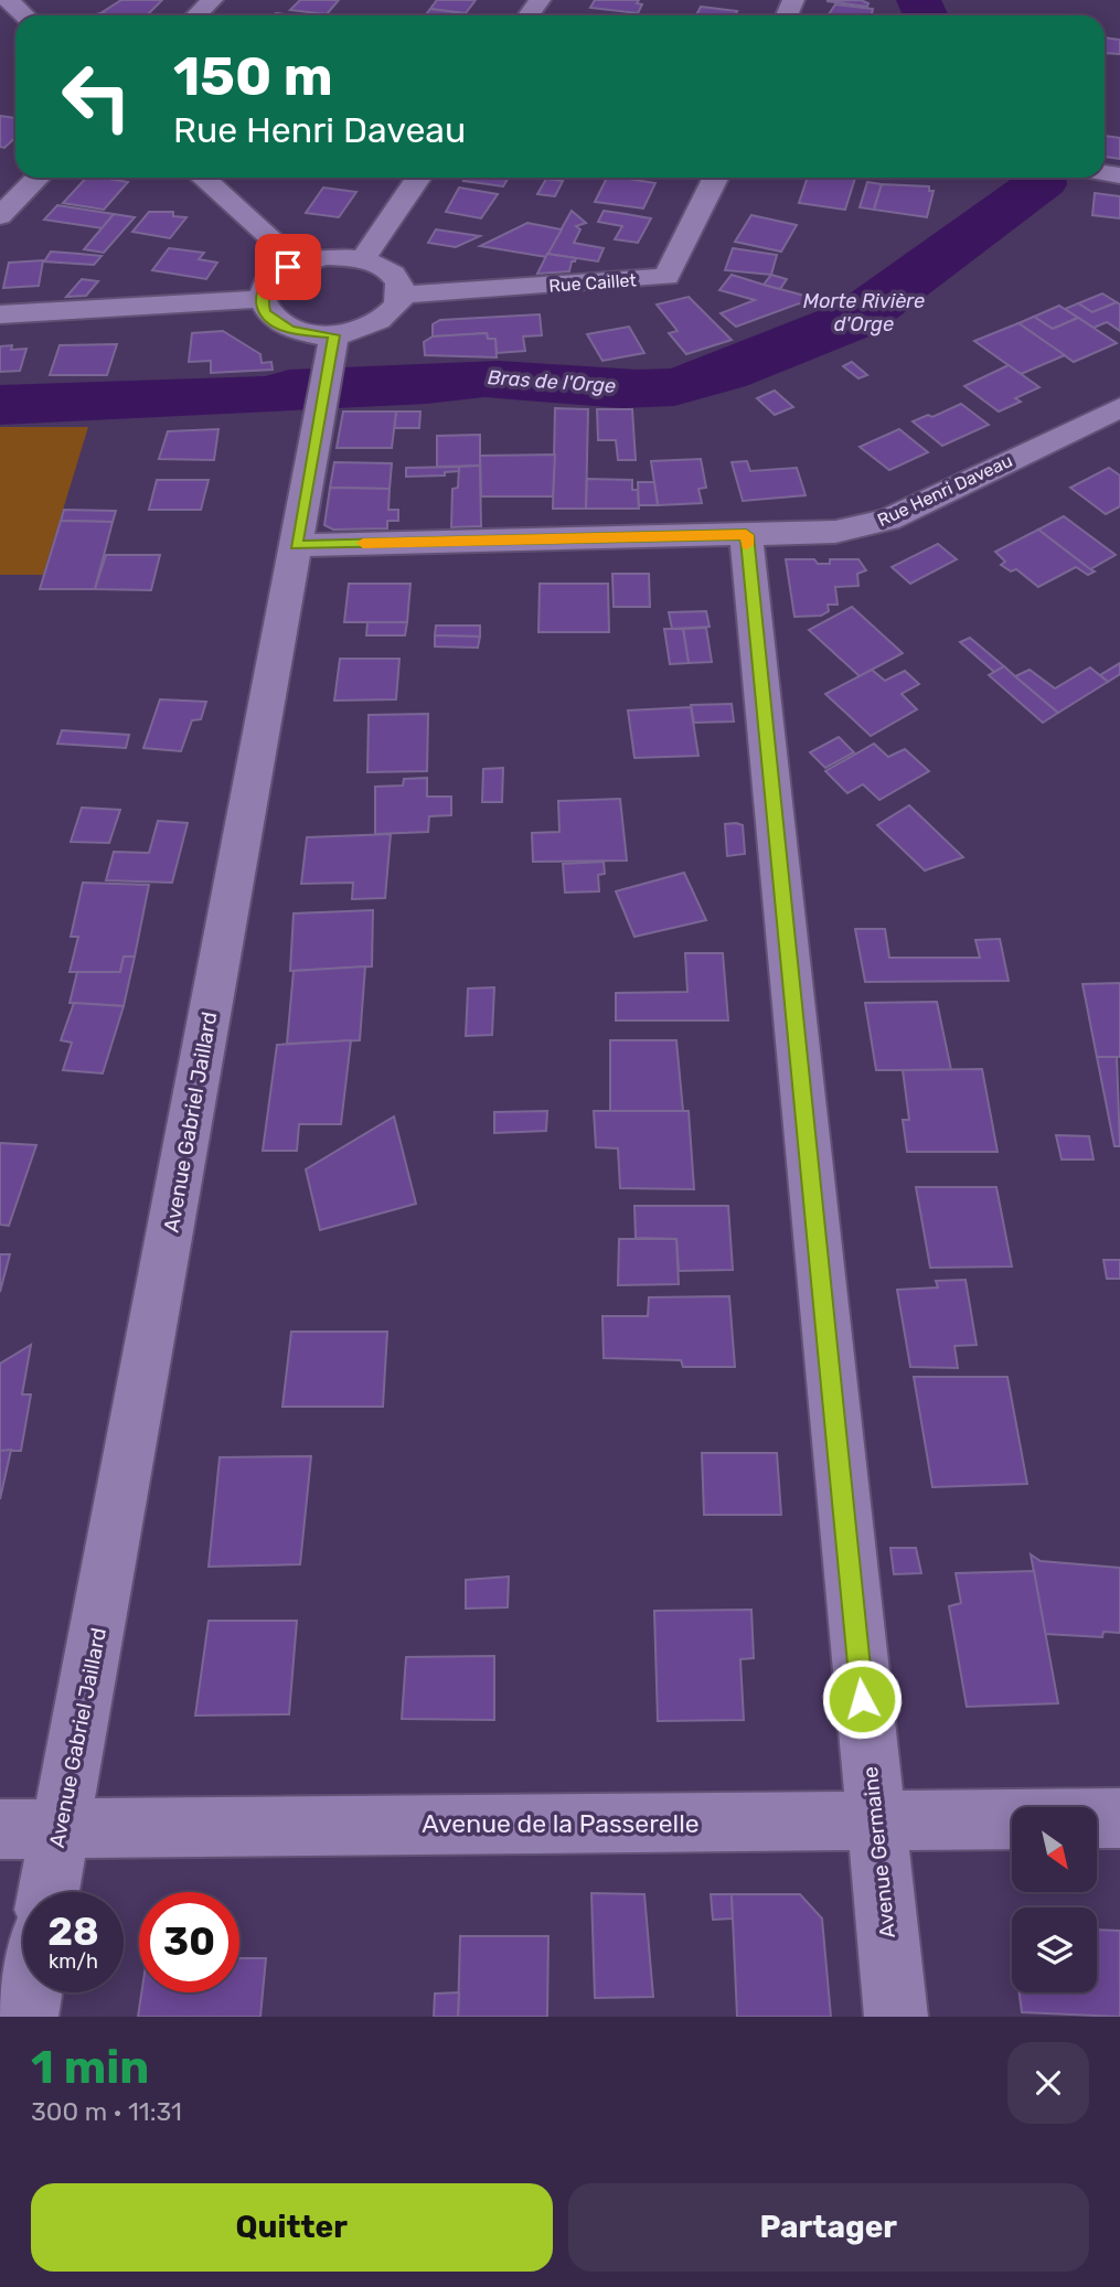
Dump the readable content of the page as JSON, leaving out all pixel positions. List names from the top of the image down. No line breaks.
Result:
{"streets":{"street":["Rue Caillet","Rue Henri Daveau","Avenue Gabriel Jaillard","Avenue de la Passerelle","Avenue Germaine"]},"crossings":[["Rue Caillet","Avenue Gabriel Jaillard"],["Rue Henri Daveau","Avenue Gabriel Jaillard"],["Rue Henri Daveau","Avenue Germaine"],["Avenue Gabriel Jaillard","Avenue de la Passerelle"],["Avenue de la Passerelle","Avenue Germaine"]],"water":["Morte Rivière d'Orge","Bras de l'Orge"],"north":"bottom right","page":{"turn":["150 m","Rue Henri Daveau"],"speed":"28 km/h","limit":"30","heading":["1 min","300 m · 11:31"],"buttons":["Quitter","Partager"]}}
